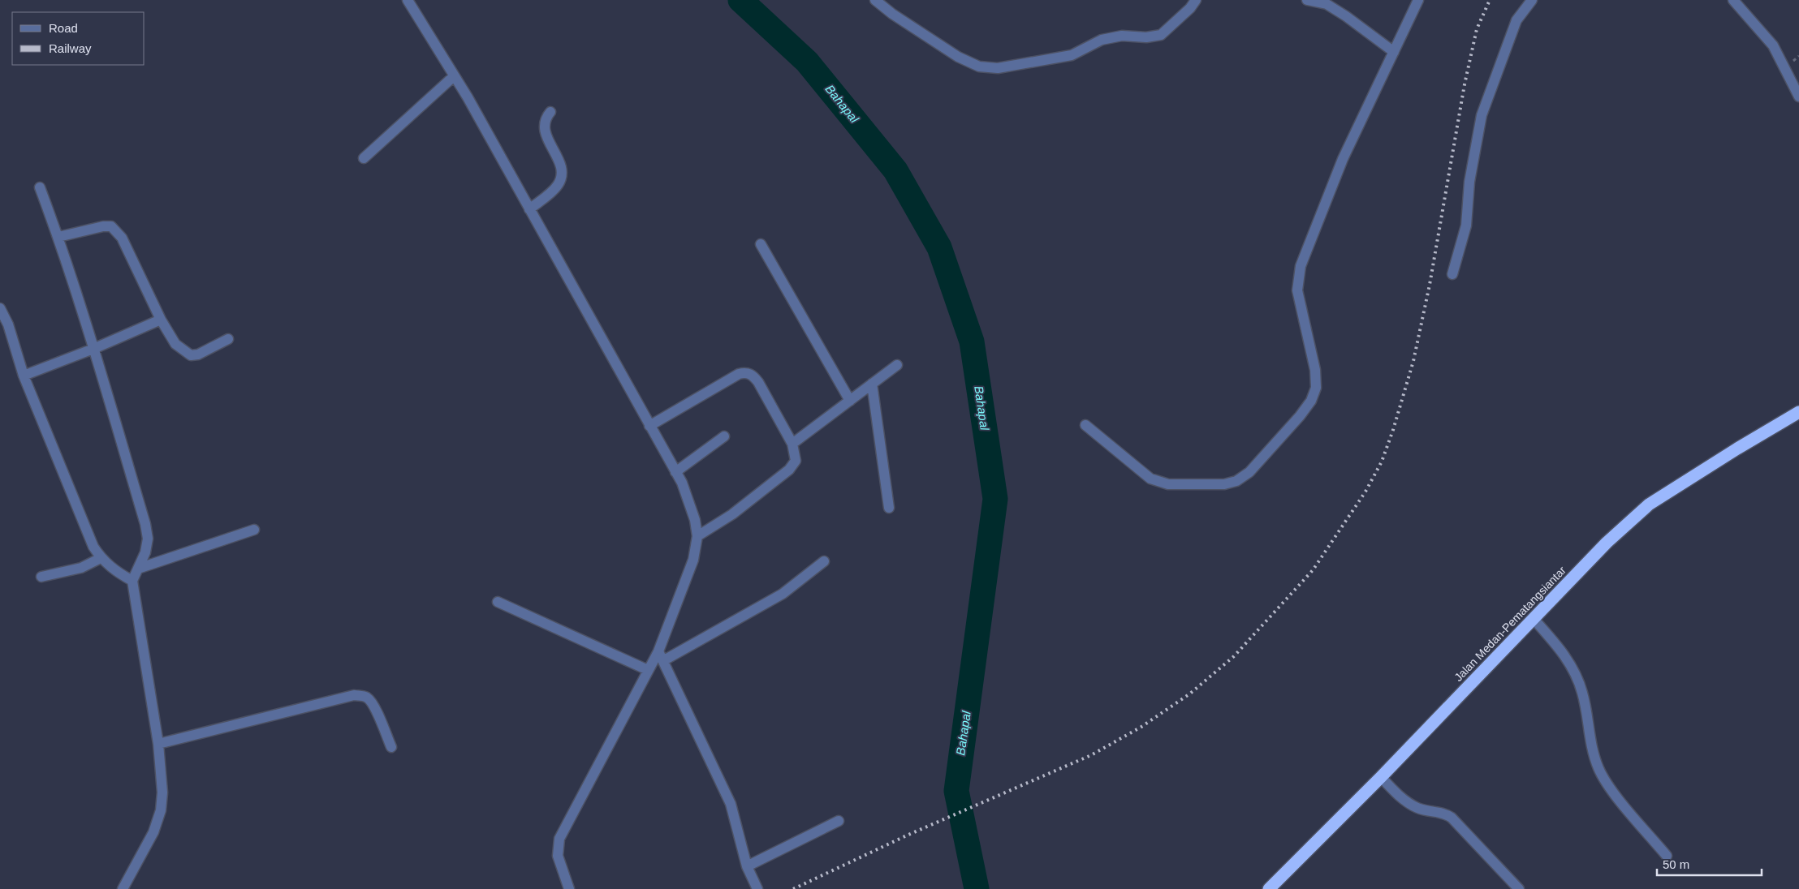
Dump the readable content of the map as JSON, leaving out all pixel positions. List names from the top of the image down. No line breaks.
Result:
{"streets":{"highway":["Jalan Medan-Pematangsiantar"]},"water":["Bahapal"],"legend":["Road","Railway"],"scale_bar":"50 m"}
